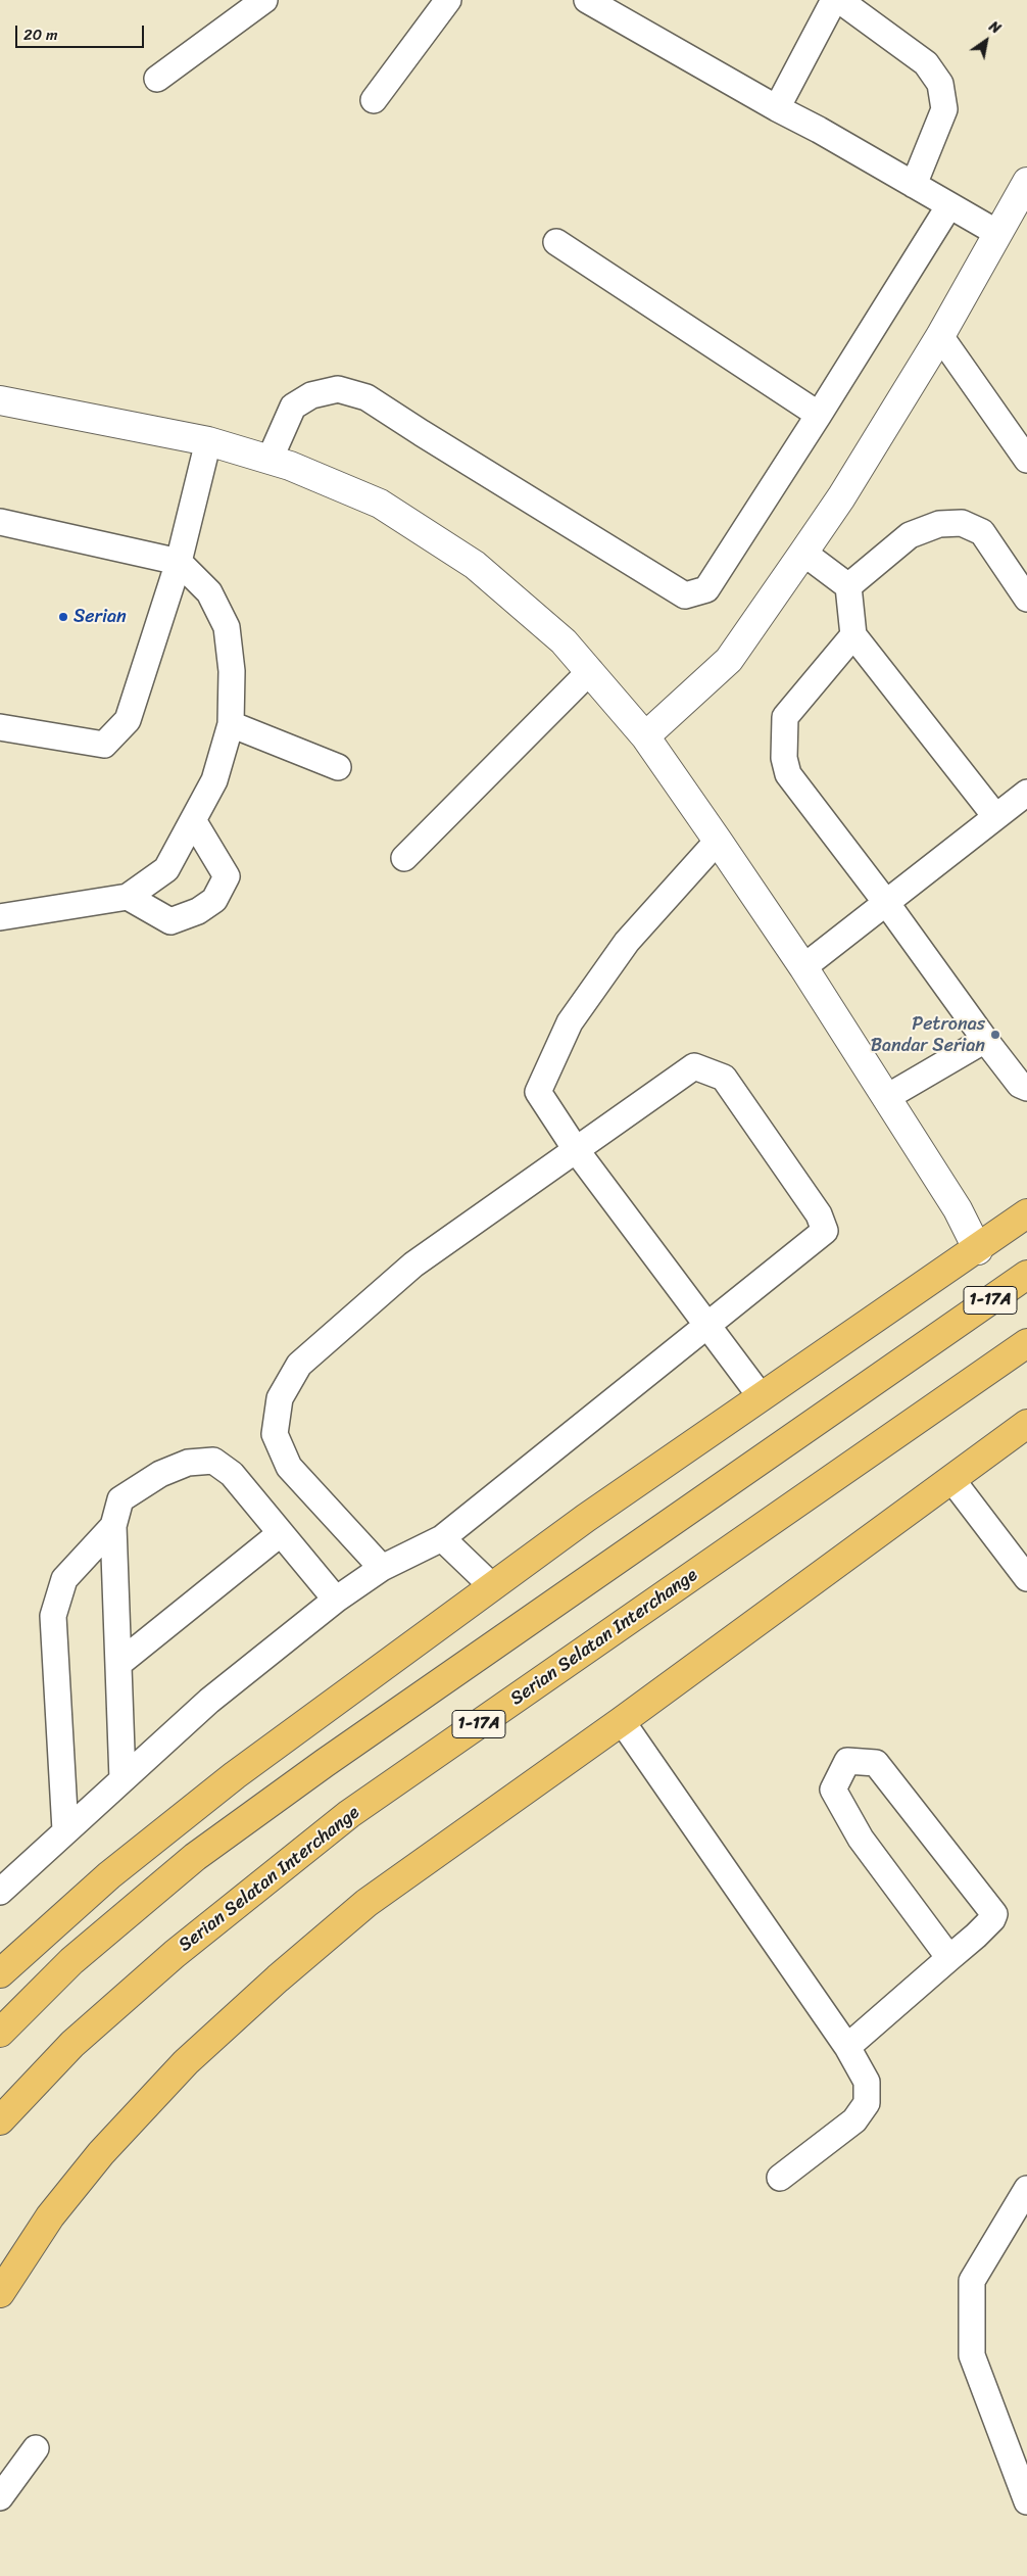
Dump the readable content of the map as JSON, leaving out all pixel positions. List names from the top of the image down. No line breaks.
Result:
{"streets":{"highway":["1-17A","Serian Selatan Interchange"]},"places":["Serian","Petronas Bandar Serian"],"scale_bar":"20 m","north":"top right"}
